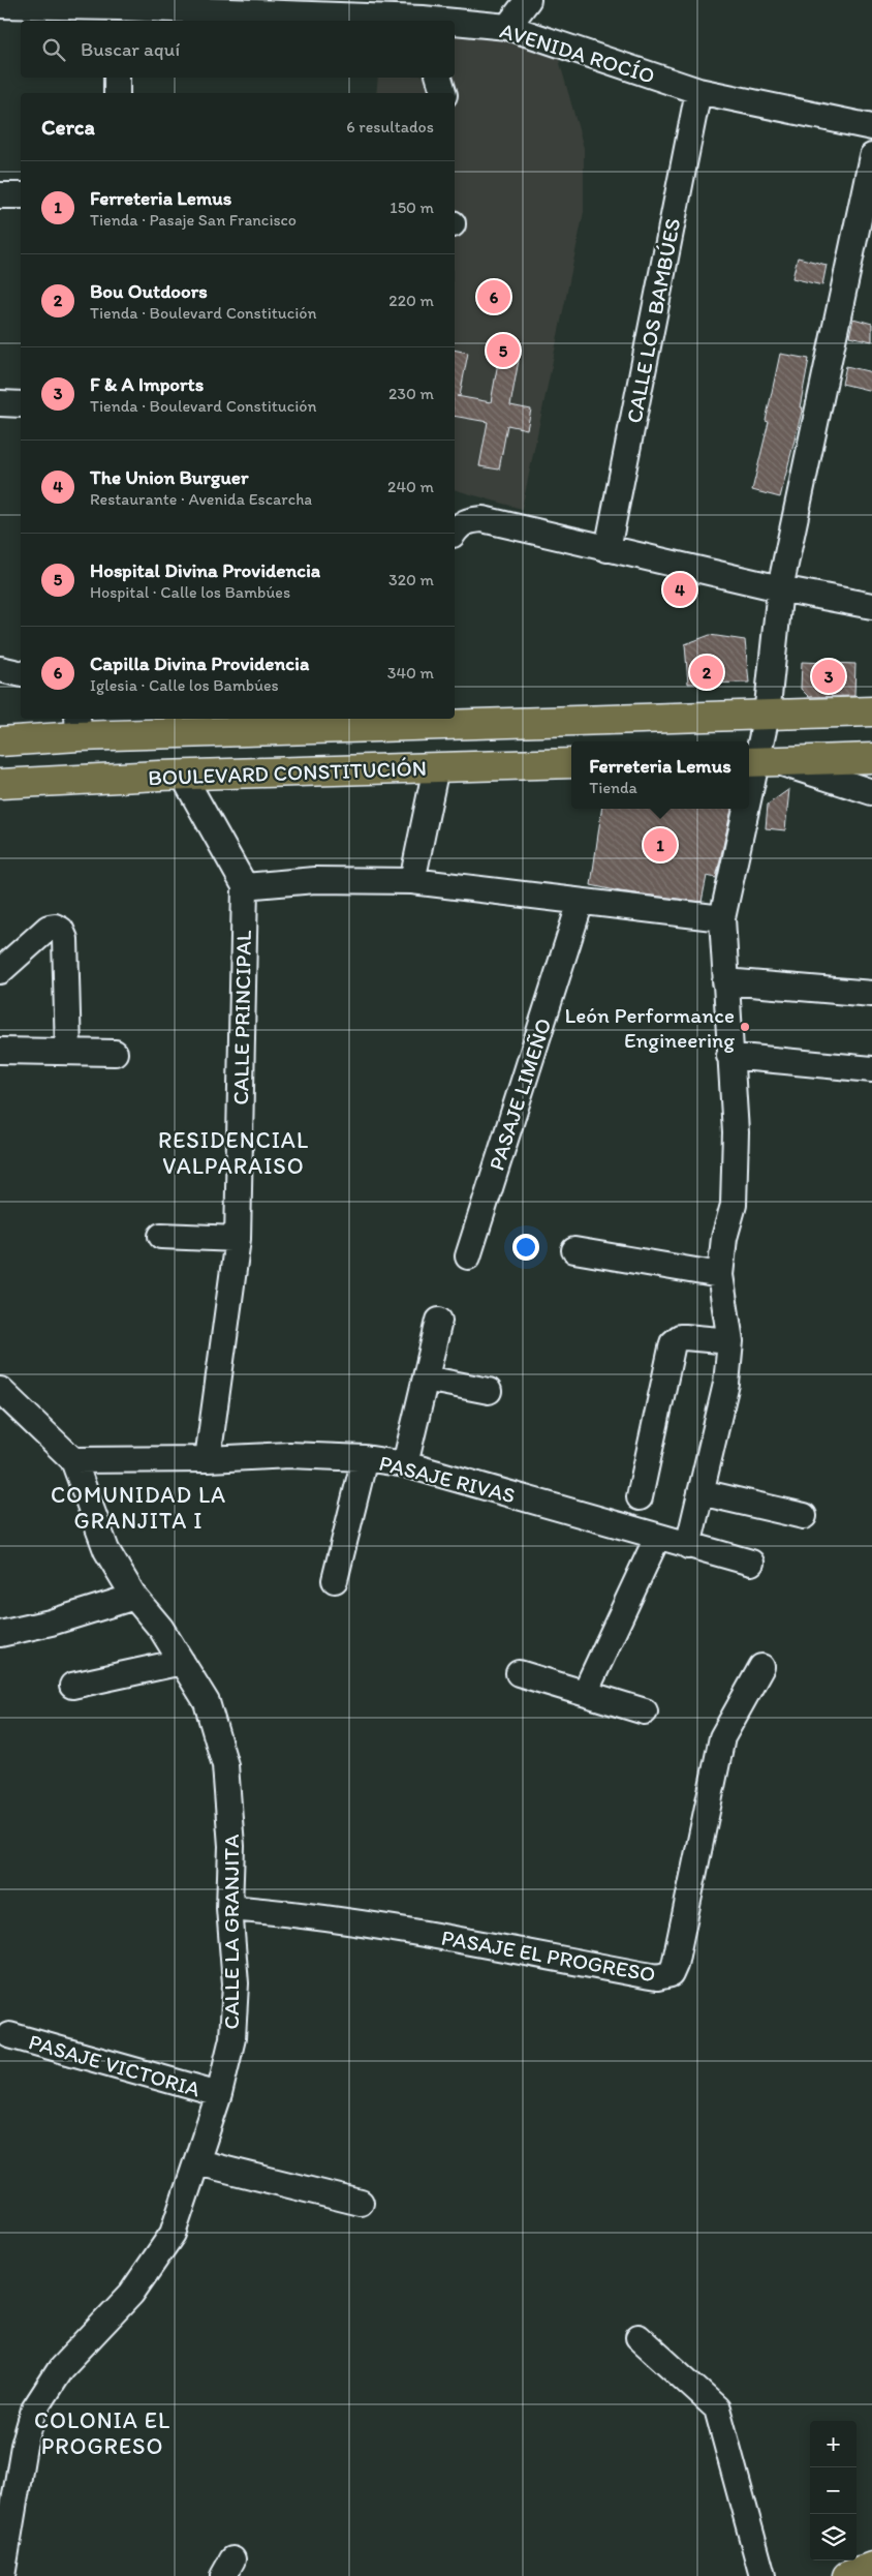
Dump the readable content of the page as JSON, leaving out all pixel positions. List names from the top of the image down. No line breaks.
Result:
{"streets":{"main road":["BOULEVARD CONSTITUCIÓN"],"street":["AVENIDA ROCÍO","CALLE LOS BAMBÚES","CALLE PRINCIPAL","PASAJE LIMEÑO","PASAJE RIVAS","CALLE LA GRANJITA","PASAJE EL PROGRESO","PASAJE VICTORIA"]},"crossings":[["AVENIDA ROCÍO","CALLE LOS BAMBÚES"],["CALLE PRINCIPAL","PASAJE RIVAS"],["PASAJE RIVAS","CALLE LA GRANJITA"],["CALLE LA GRANJITA","PASAJE EL PROGRESO"],["CALLE LA GRANJITA","PASAJE VICTORIA"]],"districts":["RESIDENCIAL VALPARAISO","COMUNIDAD LA GRANJITA I","COLONIA EL PROGRESO"],"places":["León Performance Engineering"],"page":{"search":"Buscar aquí","heading":["Cerca","6 resultados"],"list":[{"mark":"1","name":"Ferreteria Lemus","note":"Tienda · Pasaje San Francisco","value":"150 m"},{"mark":"2","name":"Bou Outdoors","note":"Tienda · Boulevard Constitución","value":"220 m"},{"mark":"3","name":"F & A Imports","note":"Tienda · Boulevard Constitución","value":"230 m"},{"mark":"4","name":"The Union Burguer","note":"Restaurante · Avenida Escarcha","value":"240 m"},{"mark":"5","name":"Hospital Divina Providencia","note":"Hospital · Calle los Bambúes","value":"320 m"},{"mark":"6","name":"Capilla Divina Providencia","note":"Iglesia · Calle los Bambúes","value":"340 m"}],"pins":["6","5","4","2","3","1"],"popup":["Ferreteria Lemus","Tienda"],"map_buttons":["+","−"]}}
